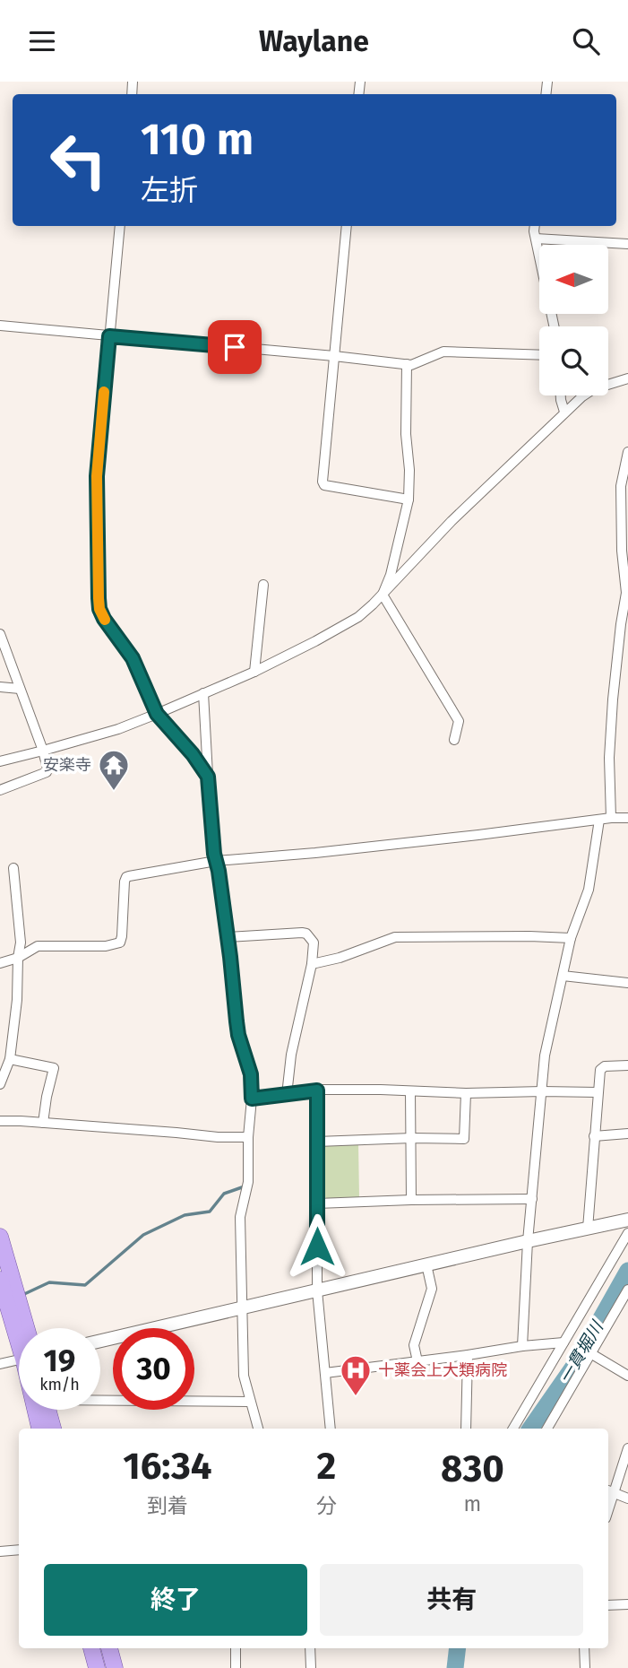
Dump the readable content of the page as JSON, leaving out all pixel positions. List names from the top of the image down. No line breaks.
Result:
{"water":["一貫堀川"],"places":{"temple":["安楽寺"],"hospital":["十薬会上大類病院"]},"north":"left","page":{"header":"Waylane","turn":["110 m","左折"],"speed":"19 km/h","limit":"30","eta":["16:34","到着","2","分","830","m"],"buttons":["終了","共有"]}}
